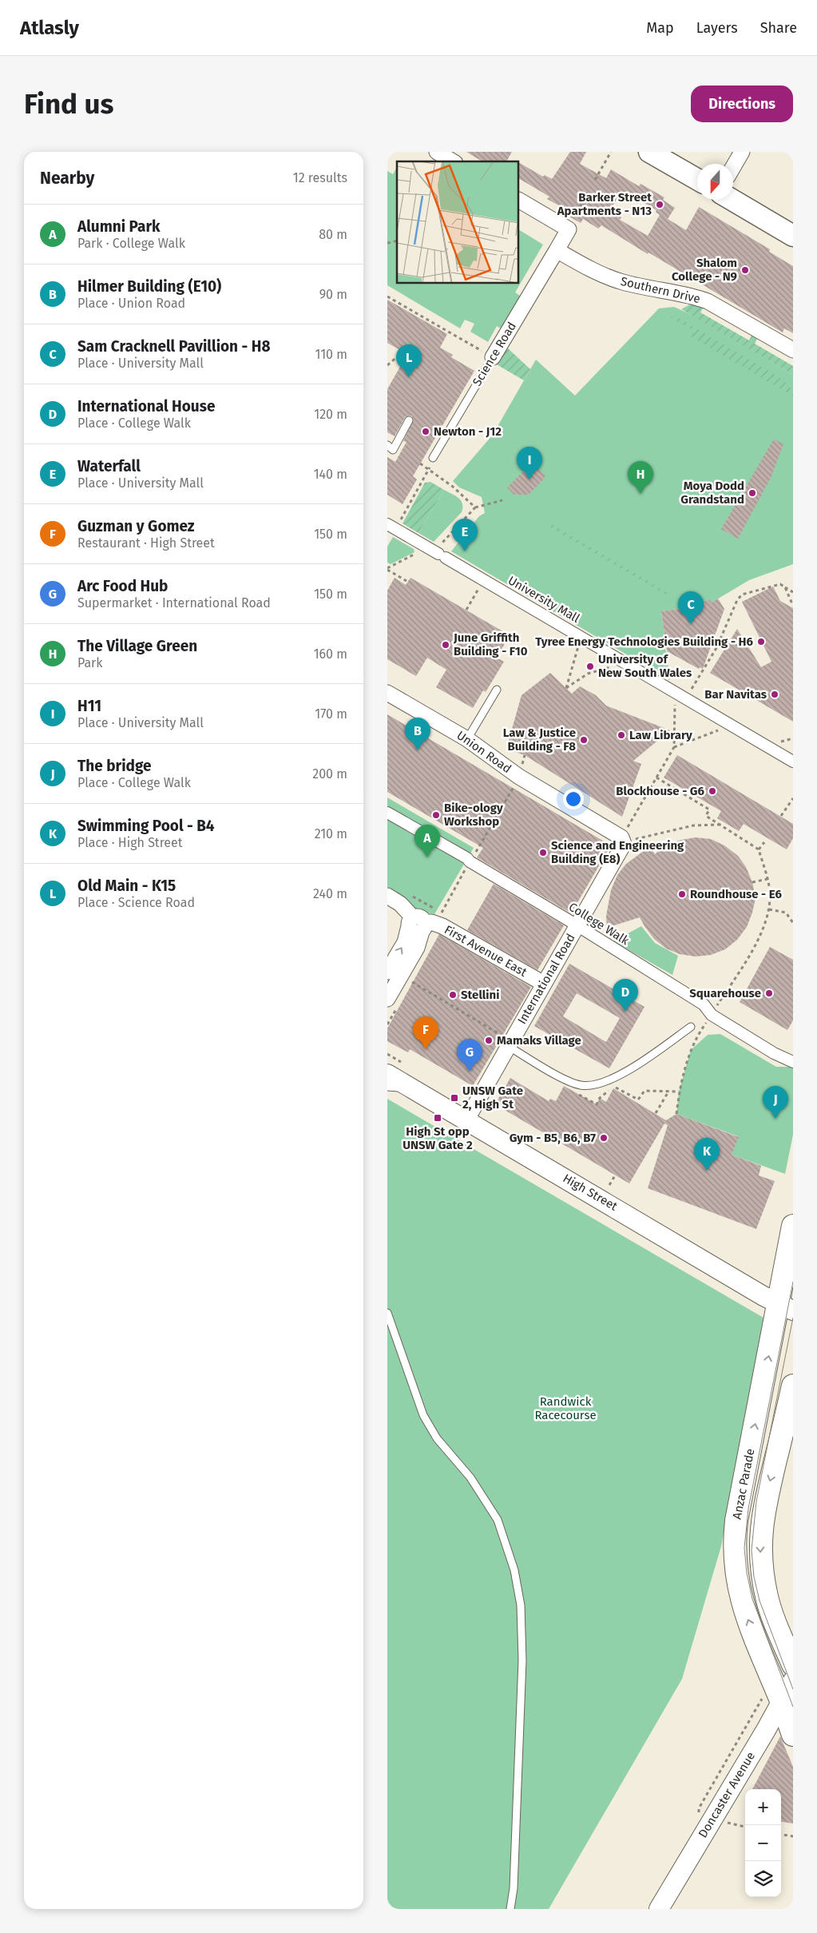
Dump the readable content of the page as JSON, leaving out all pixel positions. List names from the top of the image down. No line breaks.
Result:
{"streets":{"main road":["Anzac Parade"],"street":["Southern Drive","Science Road","University Mall","Union Road","College Walk","First Avenue East","International Road","High Street","Doncaster Avenue"]},"crossings":[["Southern Drive","Science Road"],["Union Road","International Road"],["College Walk","International Road"],["First Avenue East","International Road"],["International Road","High Street"],["High Street","Anzac Parade"],["Anzac Parade","Doncaster Avenue"]],"parks":["Randwick Racecourse"],"places":{"other":["Barker Street Apartments - N13","Shalom College - N9","Newton - J12","Moya Dodd Grandstand","Tyree Energy Technologies Building - H6","June Griffith Building - F10","University of New South Wales","Bar Navitas","Law Library","Law & Justice Building - F8","Blockhouse - G6","Bike-ology Workshop","Science and Engineering Building (E8)","Roundhouse - E6","Squarehouse","Stellini","Mamaks Village","Gym - B5, B6, B7"],"transit":["UNSW Gate 2, High St","High St opp UNSW Gate 2"]},"north":"bottom","page":{"header":"Atlasly","nav":["Map","Layers","Share"],"buttons":"Directions","title":"Find us","heading":["Nearby","12 results"],"list":[{"mark":"A","name":"Alumni Park","note":"Park · College Walk","value":"80 m"},{"mark":"B","name":"Hilmer Building (E10)","note":"Place · Union Road","value":"90 m"},{"mark":"C","name":"Sam Cracknell Pavillion - H8","note":"Place · University Mall","value":"110 m"},{"mark":"D","name":"International House","note":"Place · College Walk","value":"120 m"},{"mark":"E","name":"Waterfall","note":"Place · University Mall","value":"140 m"},{"mark":"F","name":"Guzman y Gomez","note":"Restaurant · High Street","value":"150 m"},{"mark":"G","name":"Arc Food Hub","note":"Supermarket · International Road","value":"150 m"},{"mark":"H","name":"The Village Green","note":"Park","value":"160 m"},{"mark":"I","name":"H11","note":"Place · University Mall","value":"170 m"},{"mark":"J","name":"The bridge","note":"Place · College Walk","value":"200 m"},{"mark":"K","name":"Swimming Pool - B4","note":"Place · High Street","value":"210 m"},{"mark":"L","name":"Old Main - K15","note":"Place · Science Road","value":"240 m"}],"pins":["L","I","H","E","C","B","A","D","F","G","J","K"],"map_buttons":["+","−"]}}
